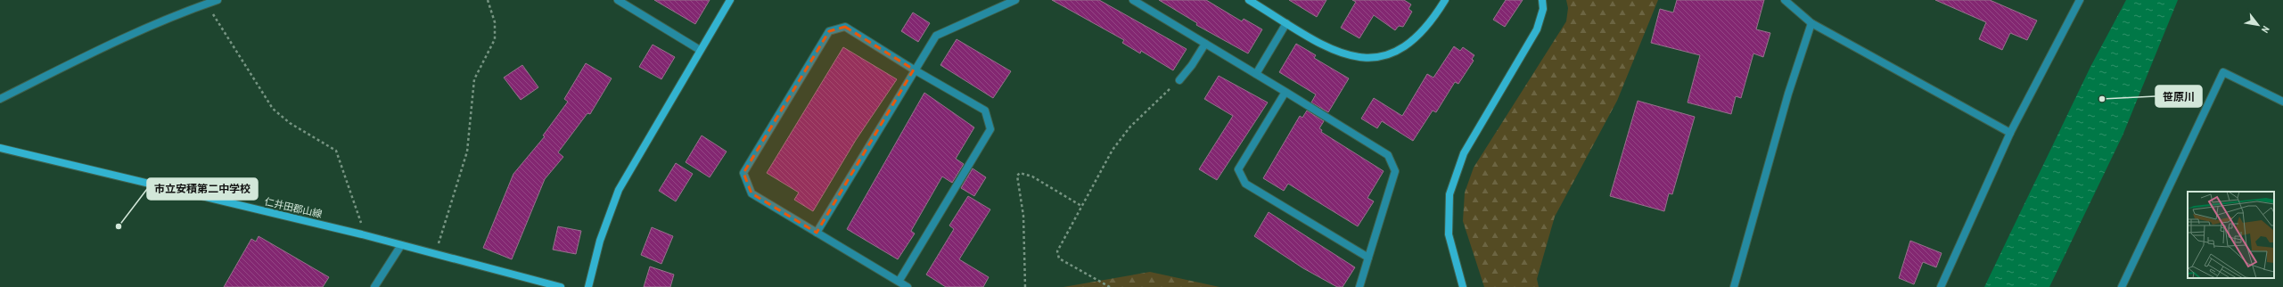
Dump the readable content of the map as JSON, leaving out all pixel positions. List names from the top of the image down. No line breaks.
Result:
{"streets":{"street":["仁井田郡山線"]},"places":["笹原川","市立安積第二中学校"],"north":"bottom right"}
